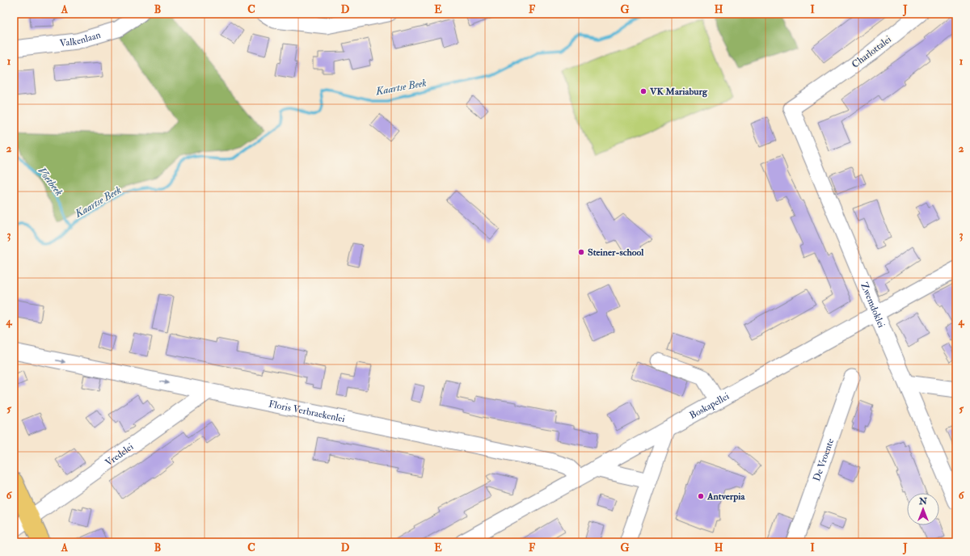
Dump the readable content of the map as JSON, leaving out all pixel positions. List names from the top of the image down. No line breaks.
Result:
{"streets":{"street":["Valkenlaan","Charlottalei","Zwemdoklei","Boskapellei","Floris Verbraekenlei","Vredelei","De Vroente"]},"crossings":[["Charlottalei","Zwemdoklei"],["Zwemdoklei","Boskapellei"],["Boskapellei","Floris Verbraekenlei"],["Floris Verbraekenlei","Vredelei"]],"water":["Kaartse Beek","Voetbeek"],"places":["VK Mariaburg","Steiner-school","Antverpia"],"north":"top","grid":{"columns":["A","B","C","D","E","F","G","H","I","J"],"rows":["1","2","3","4","5","6"]}}
